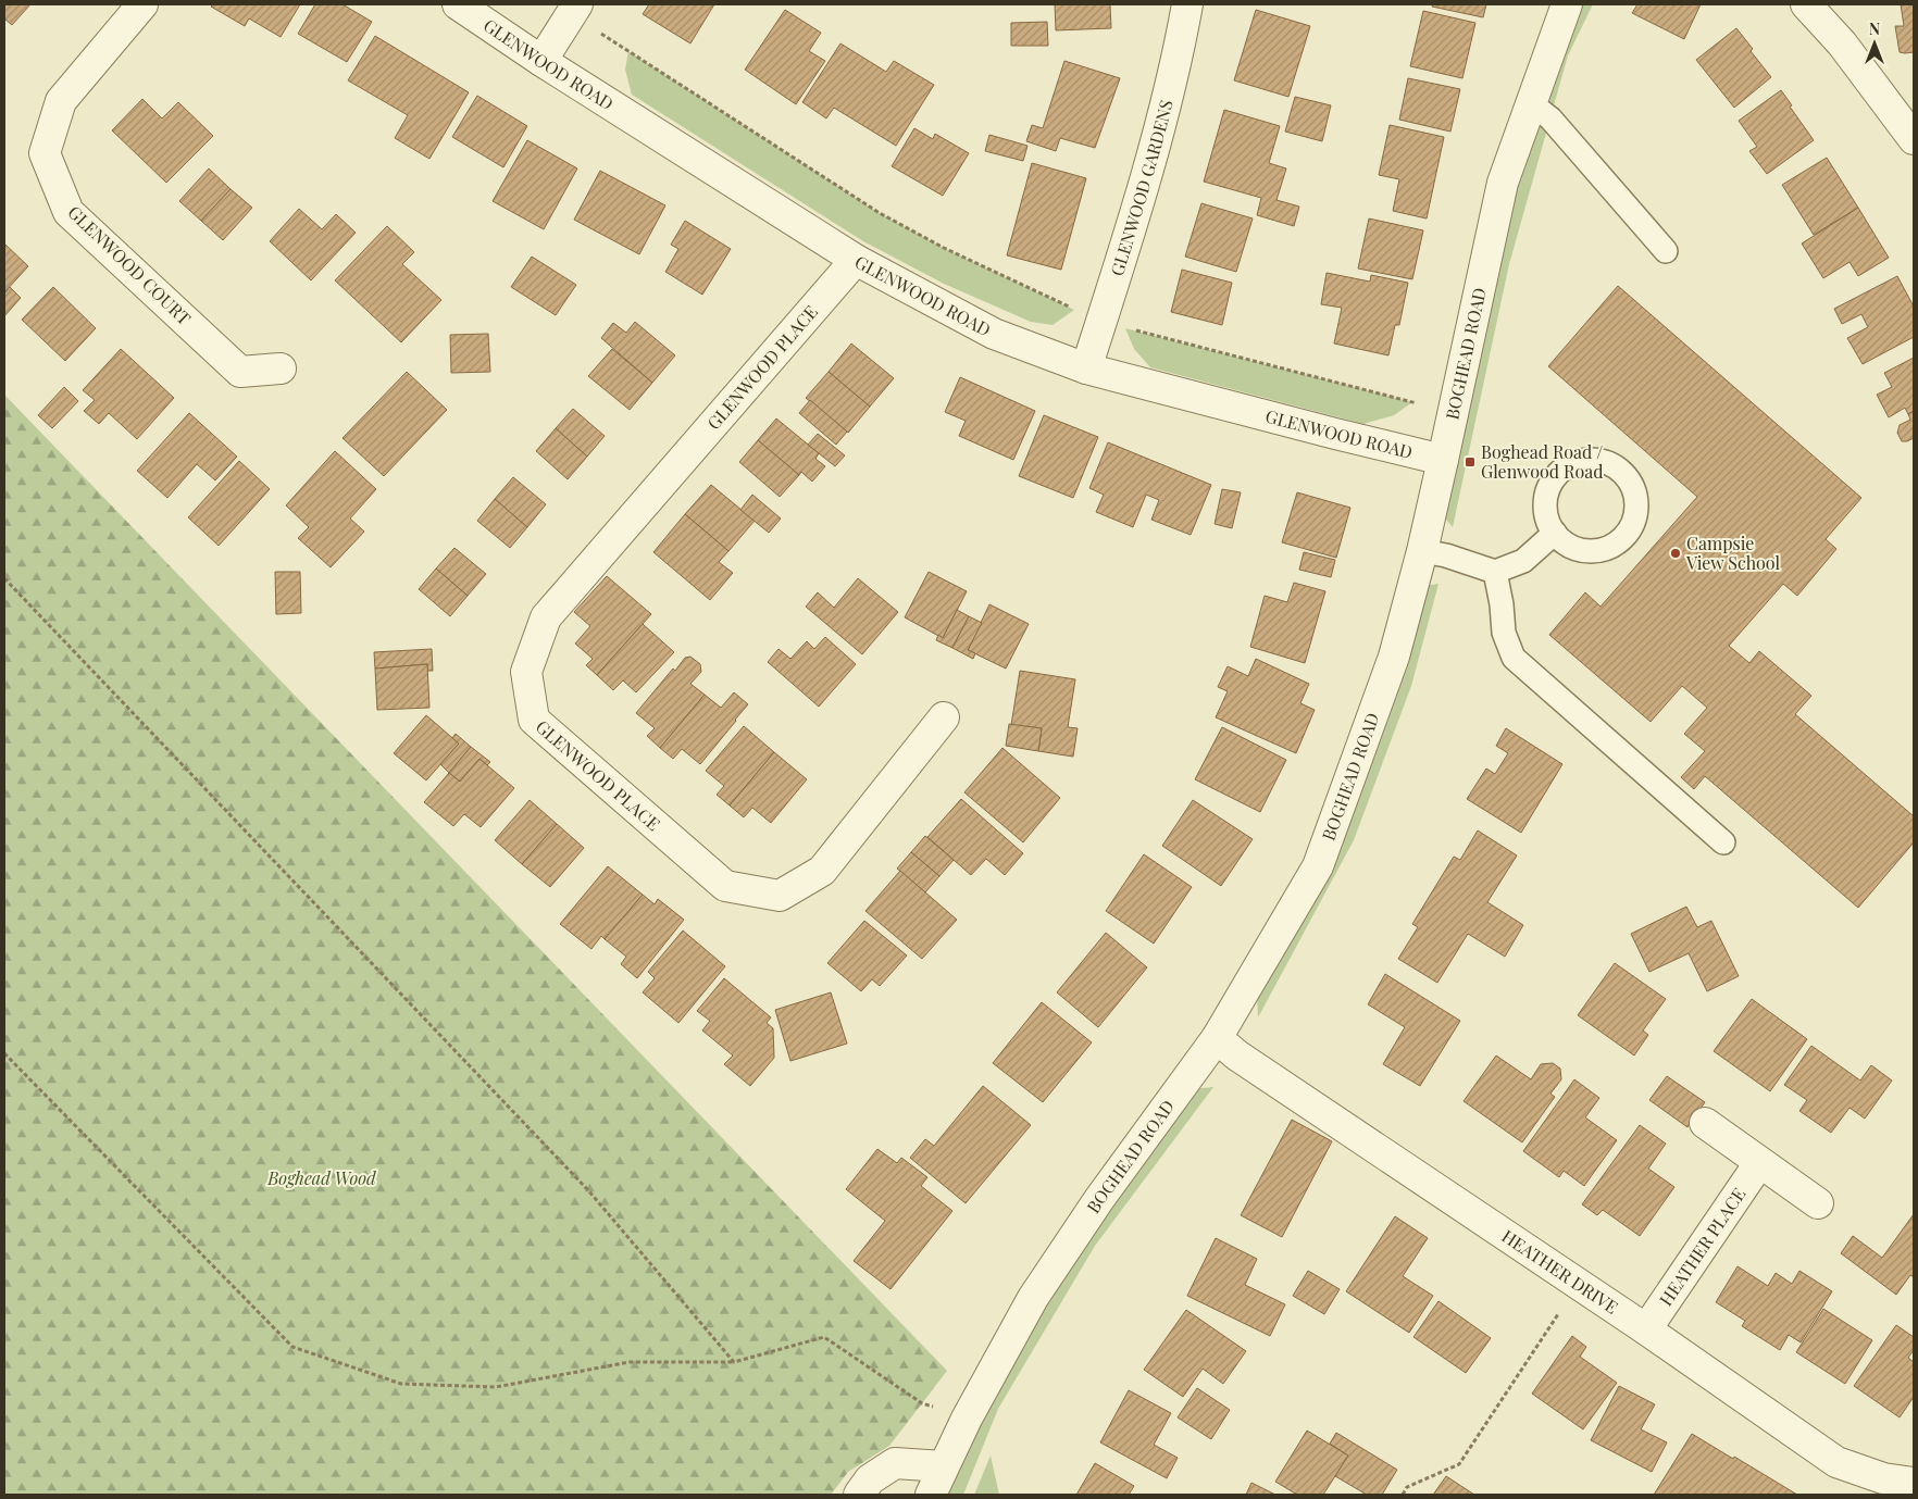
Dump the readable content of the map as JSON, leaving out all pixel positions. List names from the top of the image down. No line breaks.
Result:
{"streets":{"street":["GLENWOOD ROAD","GLENWOOD GARDENS","GLENWOOD COURT","BOGHEAD ROAD","GLENWOOD PLACE","HEATHER PLACE","HEATHER DRIVE"]},"crossings":[["GLENWOOD ROAD","GLENWOOD GARDENS"],["GLENWOOD ROAD","BOGHEAD ROAD"],["GLENWOOD ROAD","GLENWOOD PLACE"],["BOGHEAD ROAD","HEATHER DRIVE"],["HEATHER PLACE","HEATHER DRIVE"]],"parks":["Boghead Wood"],"places":{"transit":["Boghead Road / Glenwood Road"],"other":["Campsie View School"]},"north":"top"}
